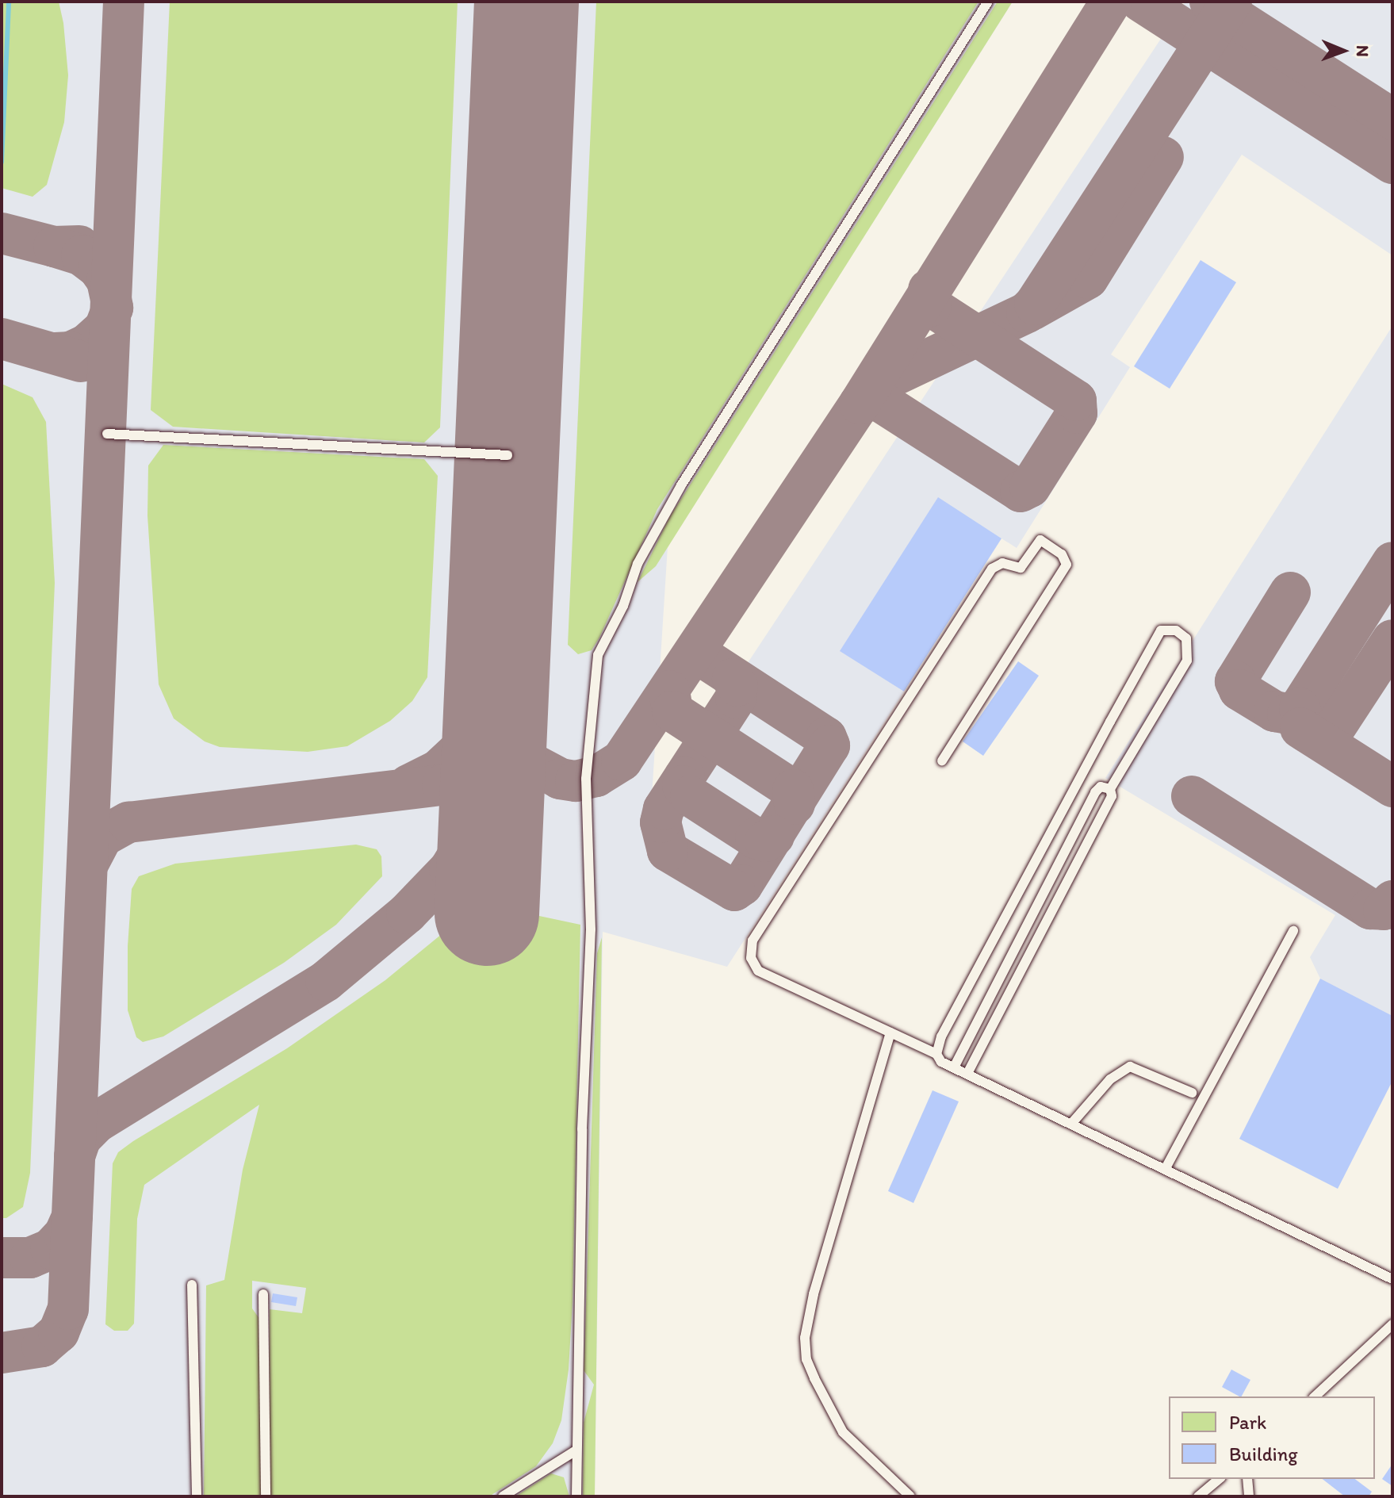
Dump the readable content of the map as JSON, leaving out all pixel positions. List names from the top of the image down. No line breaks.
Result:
{"legend":["Park","Building"],"north":"right"}
